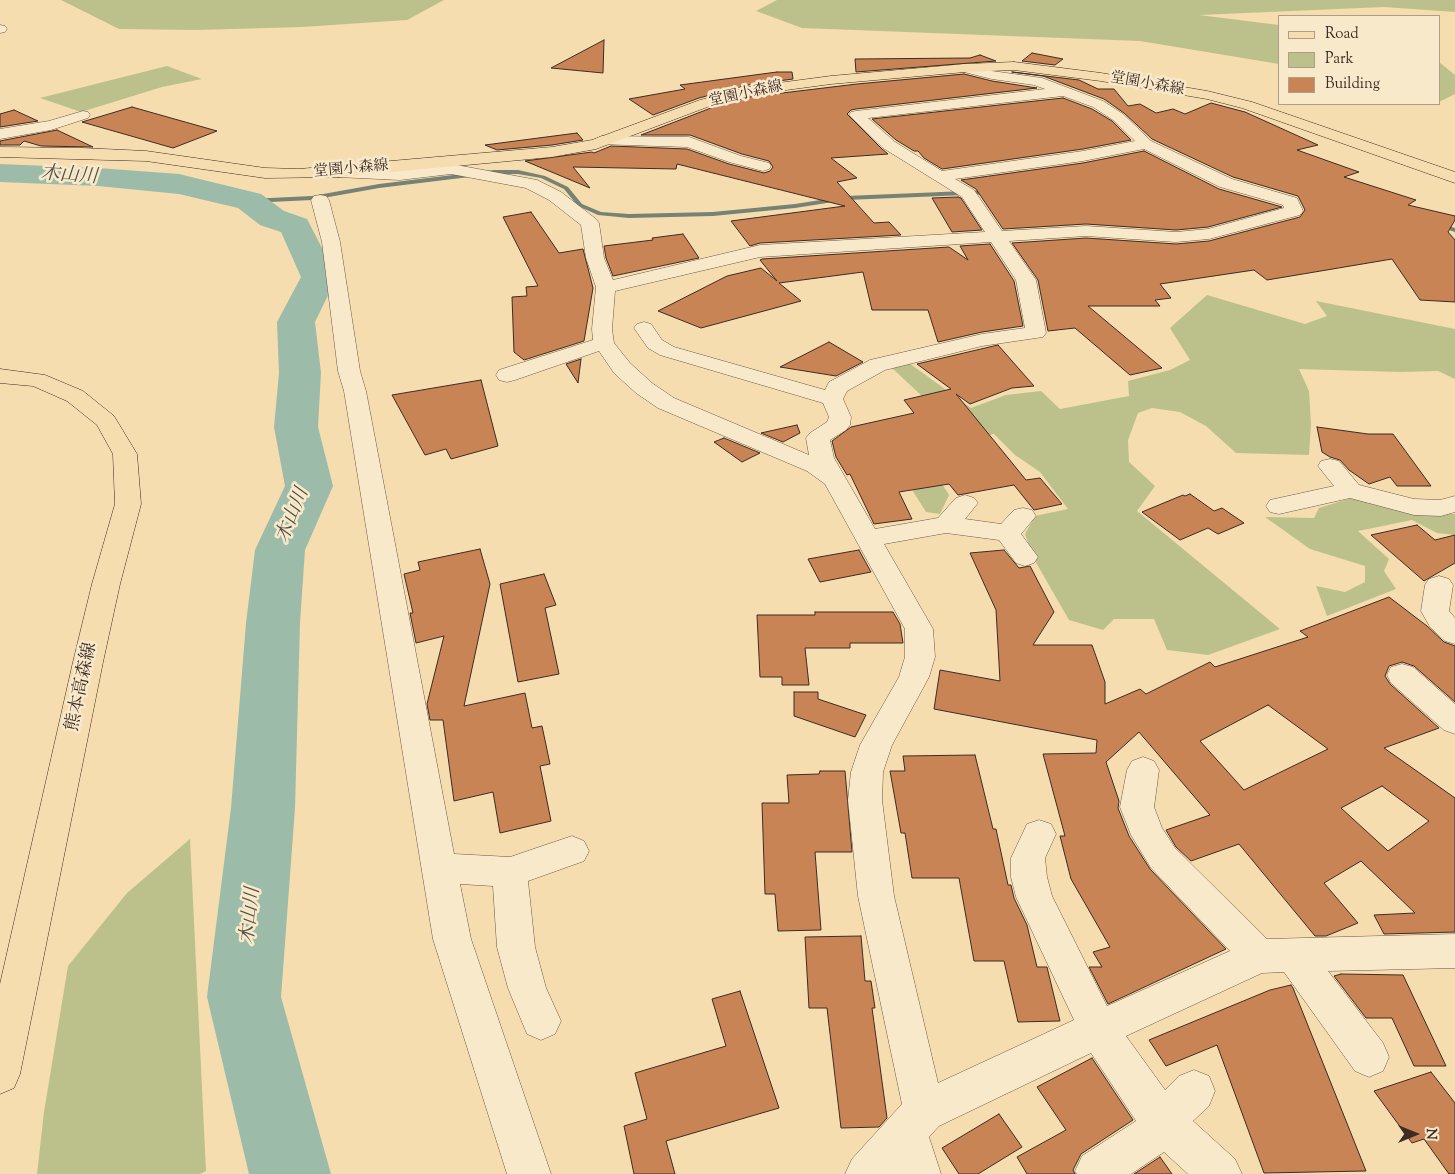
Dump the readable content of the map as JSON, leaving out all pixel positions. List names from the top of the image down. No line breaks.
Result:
{"streets":{"main road":["堂園小森線","熊本高森線"]},"water":["木山川"],"legend":["Road","Park","Building"],"north":"right"}
